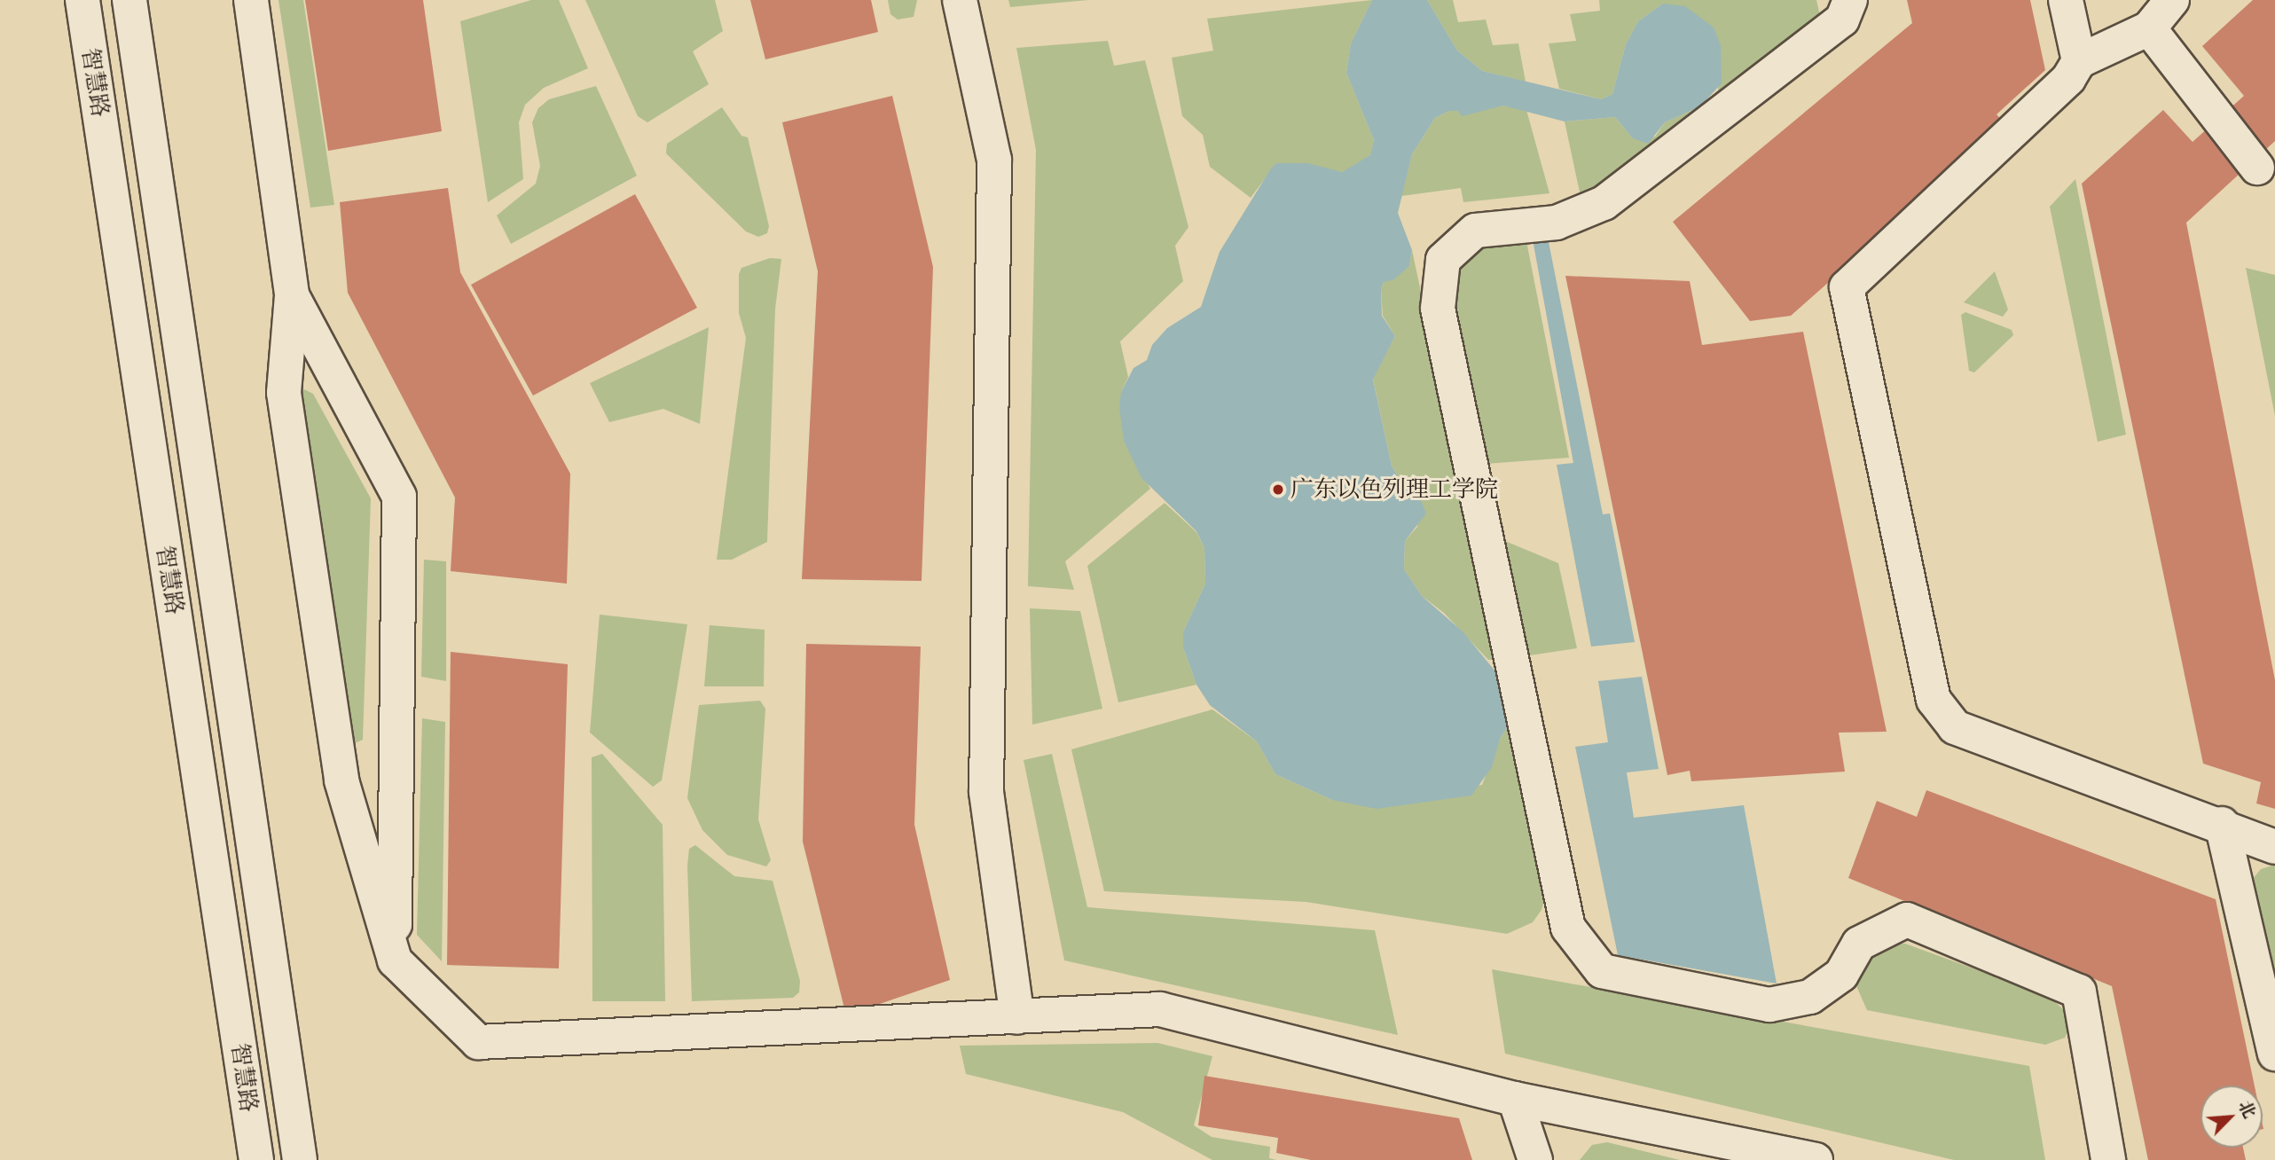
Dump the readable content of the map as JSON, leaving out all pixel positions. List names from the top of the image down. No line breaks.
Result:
{"streets":{"street":["智慧路"]},"places":["广东以色列理工学院"],"north":"top right"}
